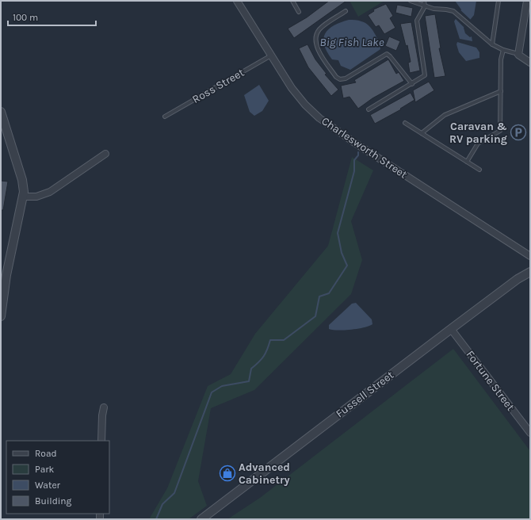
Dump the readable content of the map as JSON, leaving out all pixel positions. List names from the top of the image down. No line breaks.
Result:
{"streets":{"street":["Charlesworth Street","Fortune Street","Fussell Street"],"lane":["Ross Street"]},"crossings":[["Ross Street","Charlesworth Street"],["Fortune Street","Fussell Street"]],"water":["Big Fish Lake"],"places":{"parking":["Caravan & RV parking"],"shop":["Advanced Cabinetry"]},"legend":["Road","Park","Water","Building"],"scale_bar":"100 m"}
